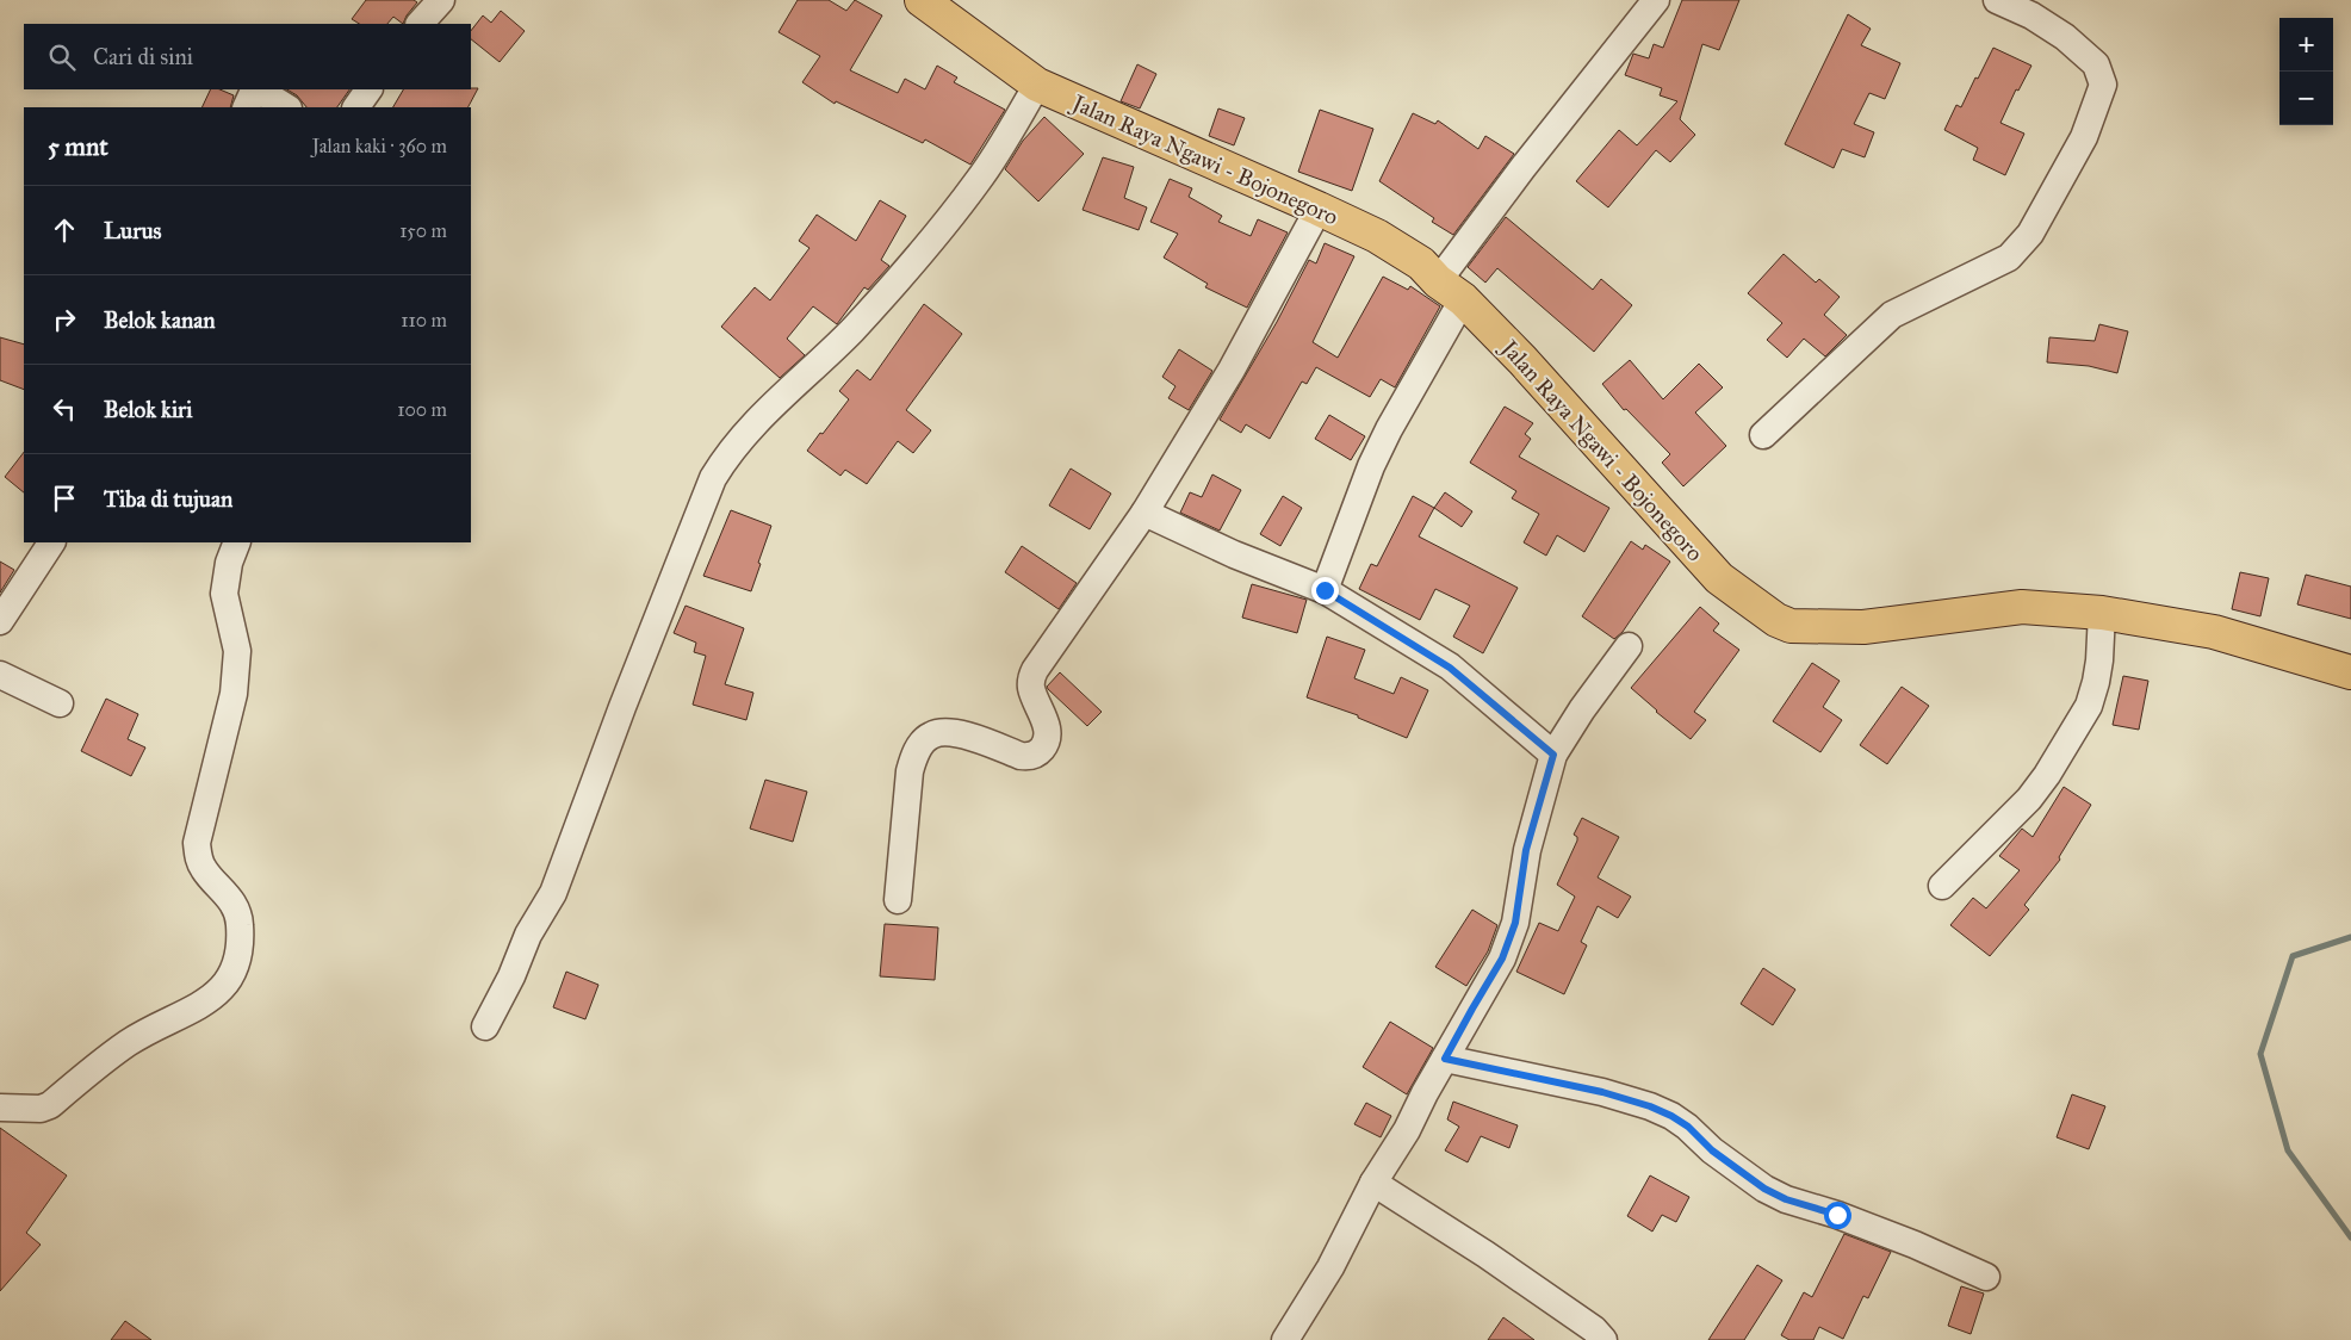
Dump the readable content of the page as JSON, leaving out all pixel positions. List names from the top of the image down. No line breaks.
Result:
{"streets":{"highway":["Jalan Raya Ngawi - Bojonegoro"]},"page":{"map_buttons":["+","−"],"search":"Cari di sini","heading":["5 mnt","Jalan kaki · 360 m"],"list":[["Lurus","150 m"],["Belok kanan","110 m"],["Belok kiri","100 m"],"Tiba di tujuan"]}}
